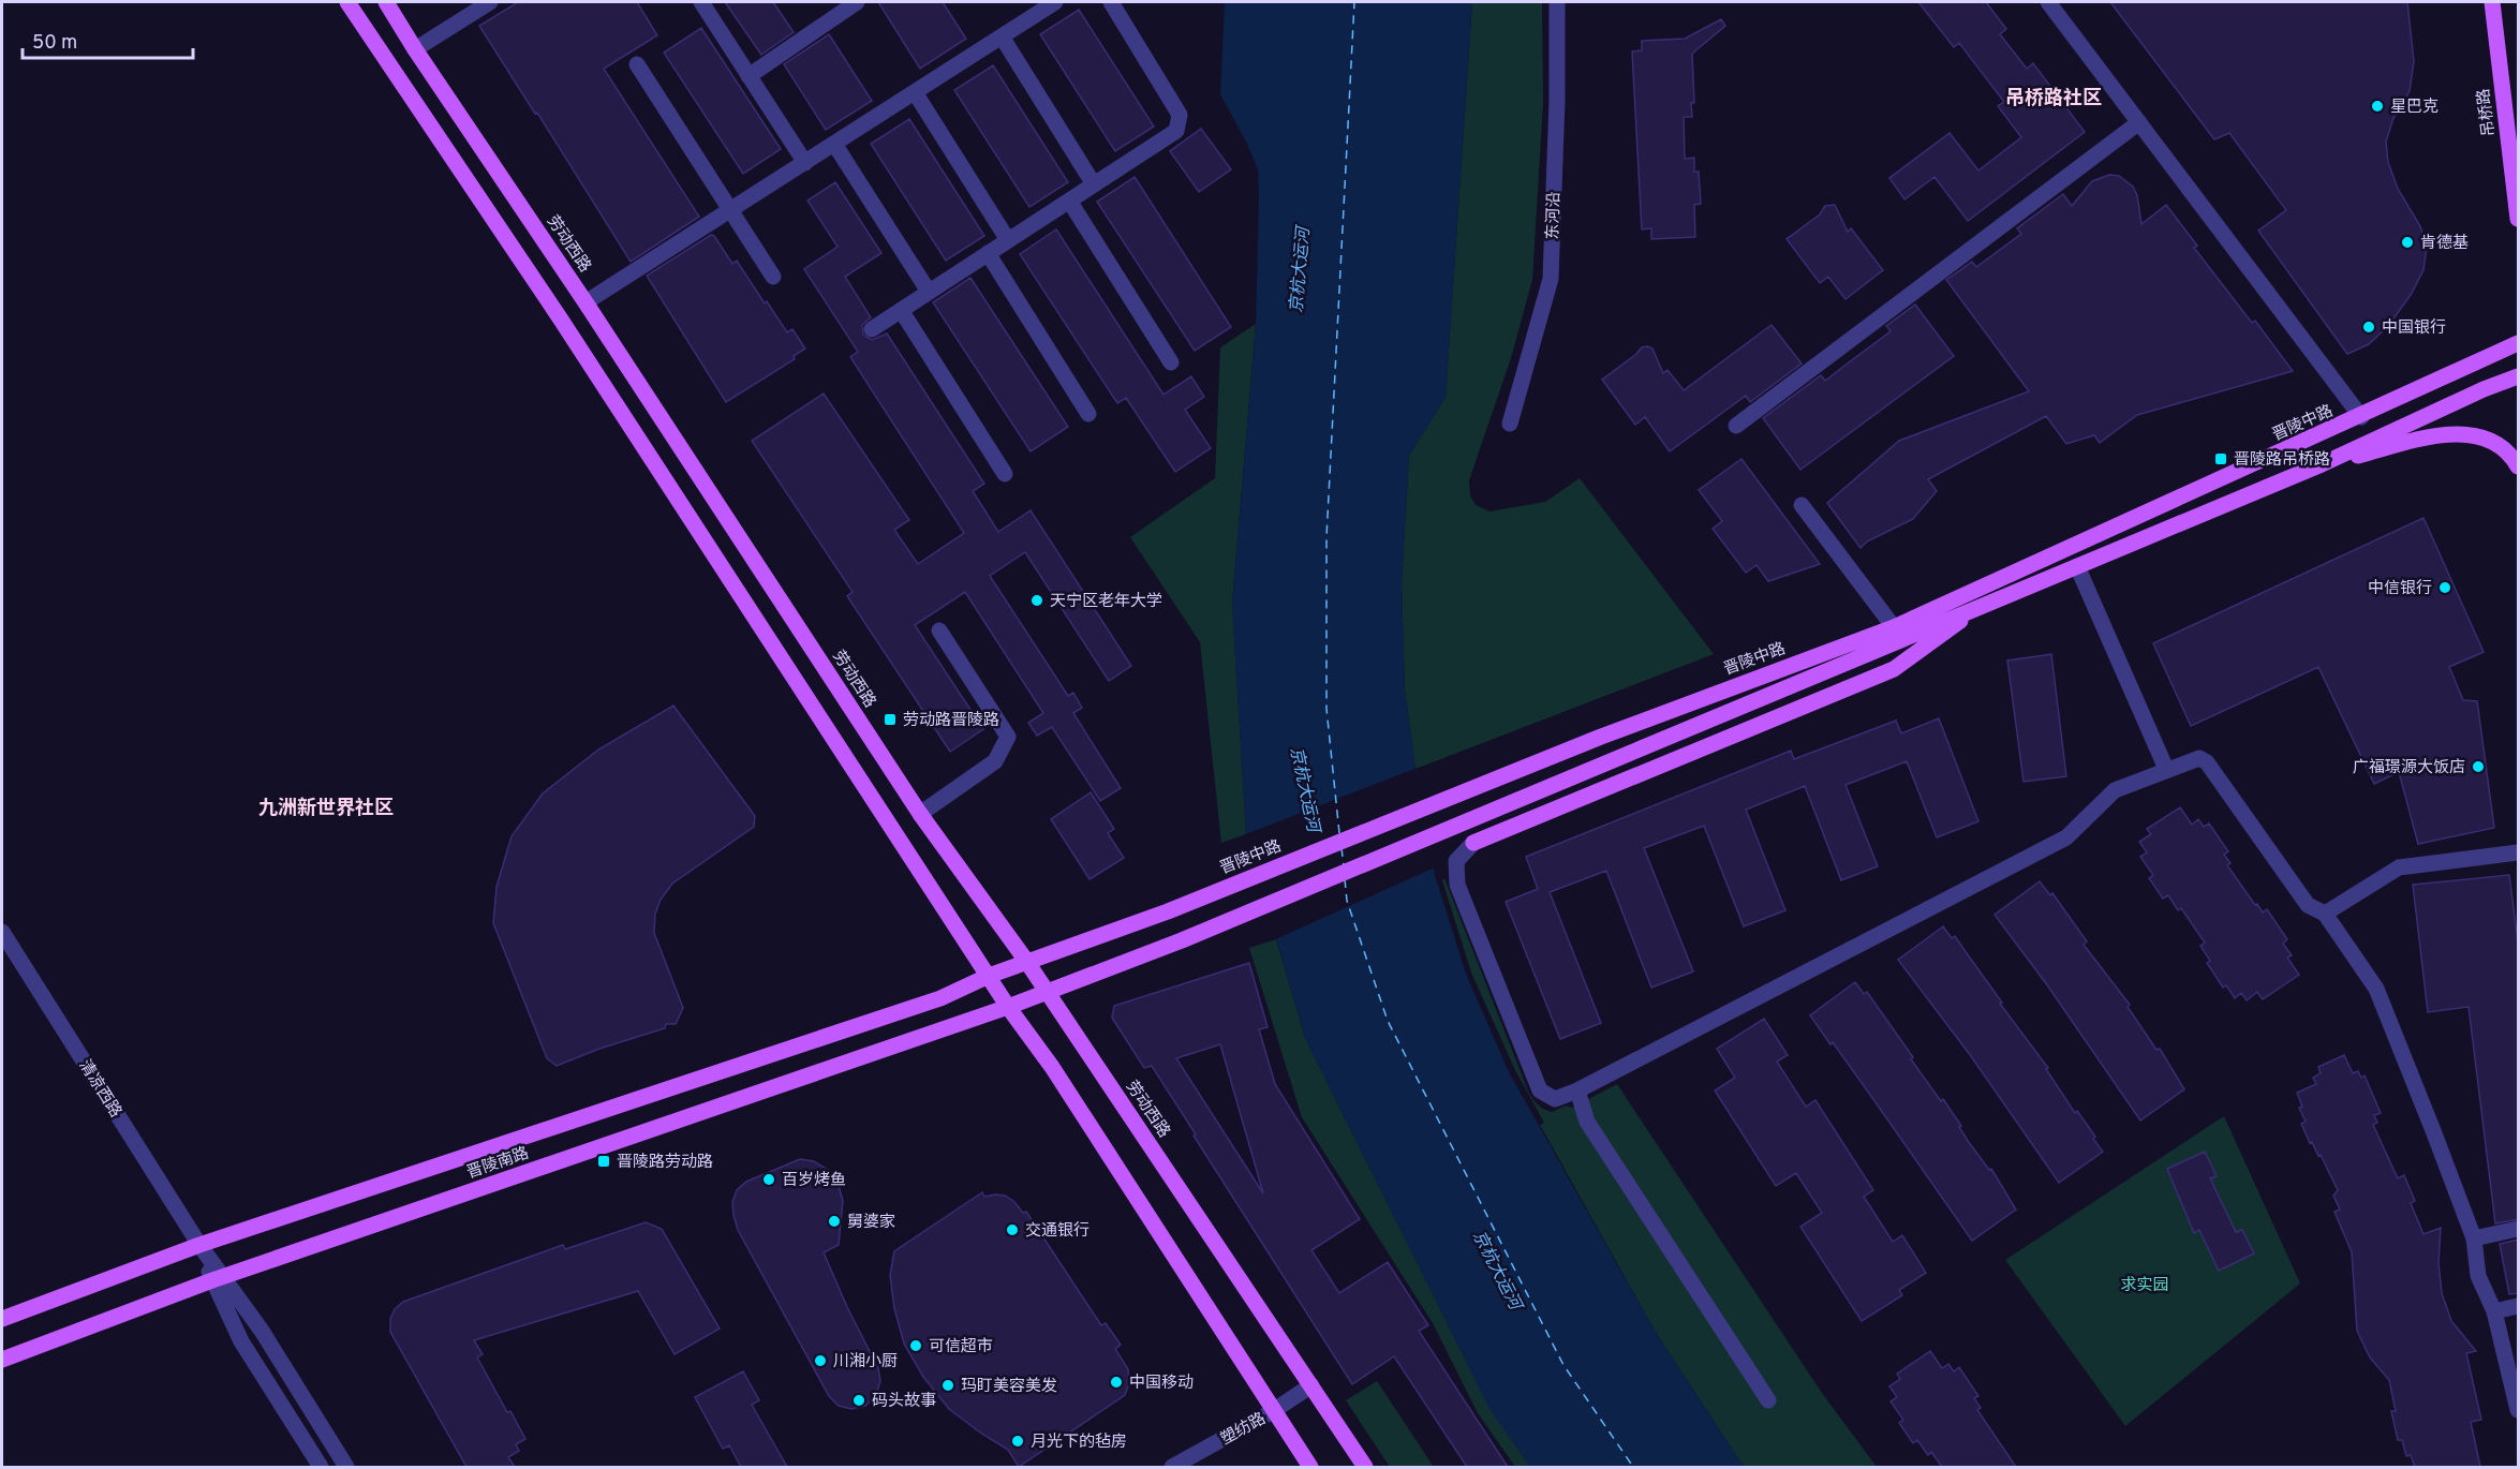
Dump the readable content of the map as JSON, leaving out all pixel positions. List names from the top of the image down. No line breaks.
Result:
{"streets":{"main road":["吊桥路","劳动西路","晋陵中路","晋陵南路"],"street":["东河沿","清凉西路","塑纺路"]},"crossings":[["劳动西路","晋陵中路"],["劳动西路","塑纺路"],["晋陵中路","晋陵南路"],["清凉西路","晋陵南路"]],"districts":["吊桥路社区","九洲新世界社区"],"water":["京杭大运河"],"parks":["求实园"],"places":{"other":["星巴克","肯德基","中国银行","中信银行","天宁区老年大学","广福璟源大饭店","百岁烤鱼","舅婆家","交通银行","可信超市","川湘小厨","中国移动","玛盯美容美发","码头故事","月光下的毡房"],"transit":["晋陵路吊桥路","劳动路晋陵路","晋陵路劳动路"]},"scale_bar":"50 m"}
